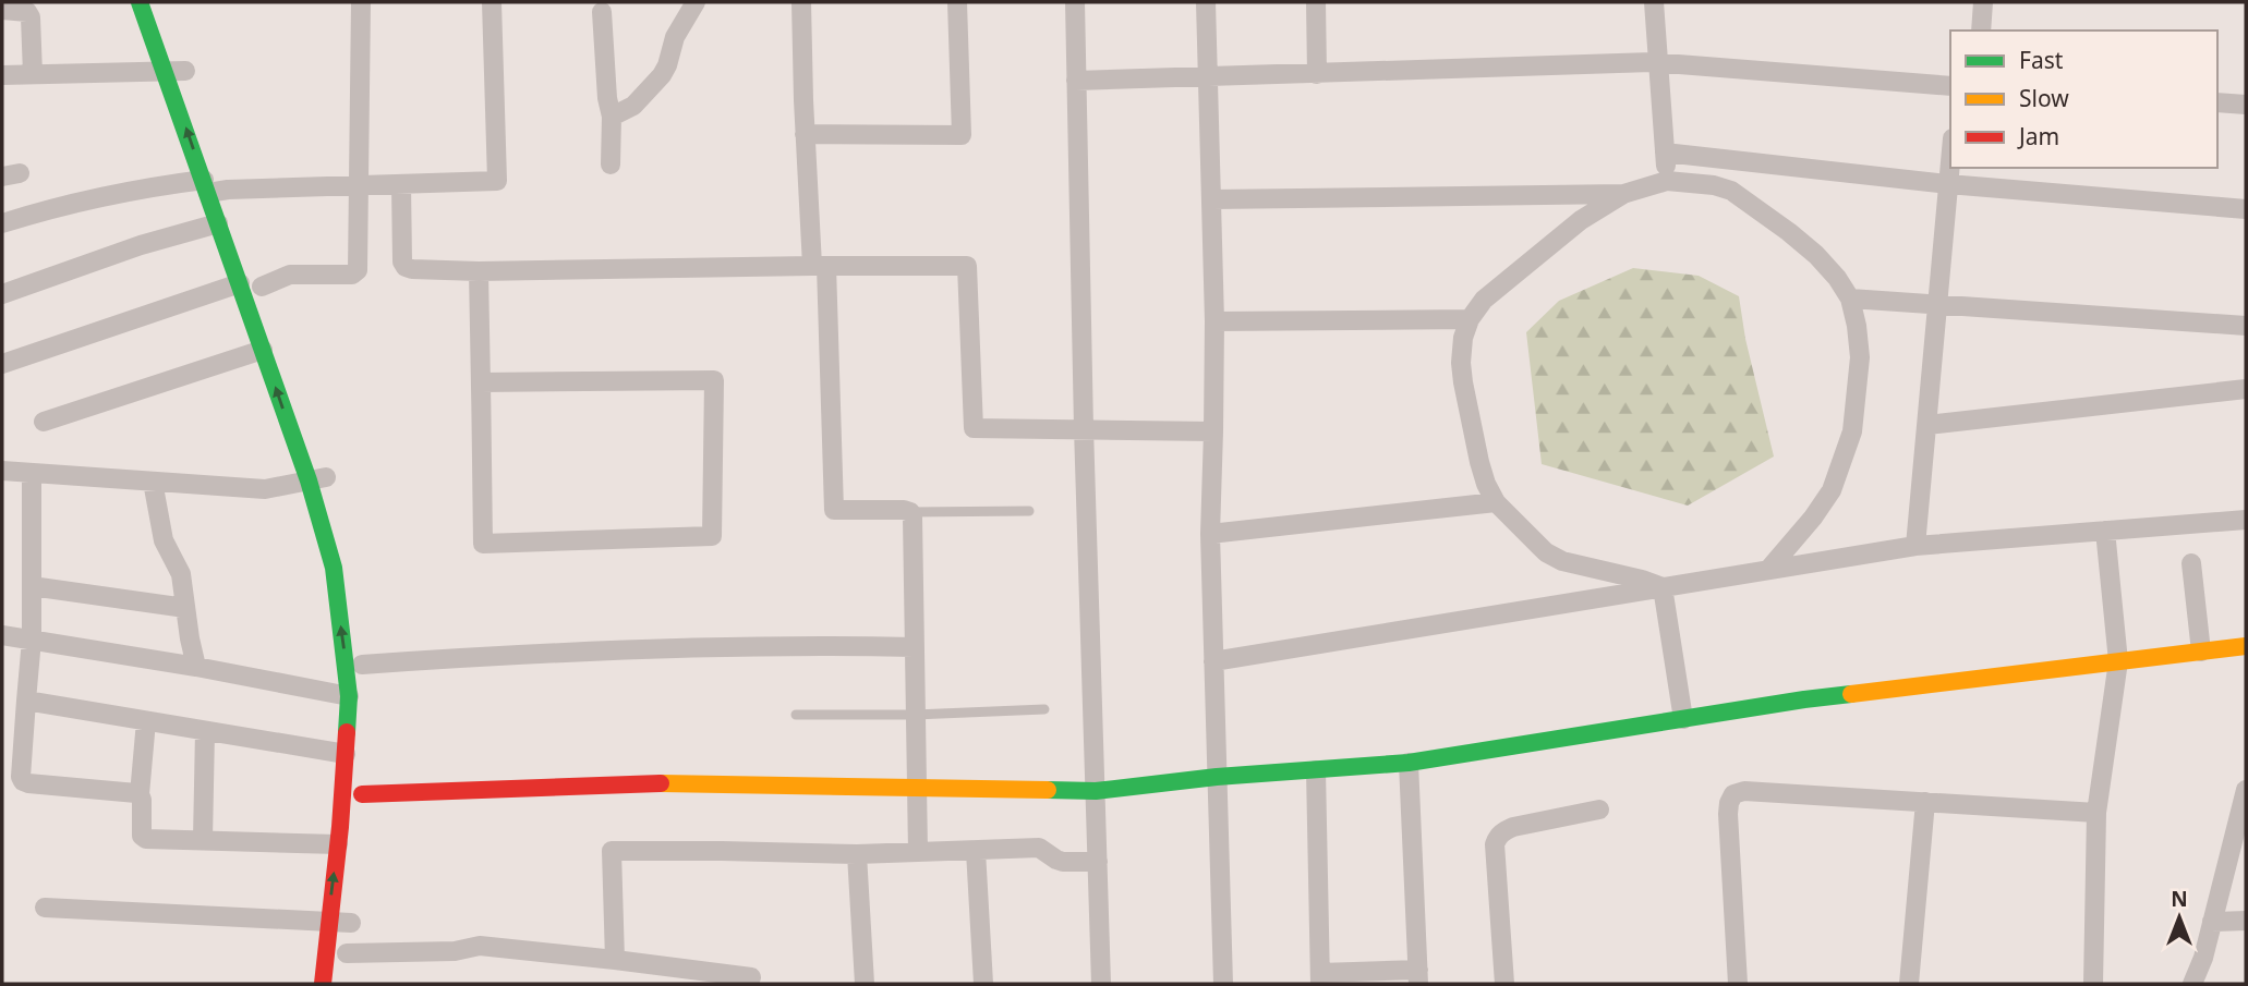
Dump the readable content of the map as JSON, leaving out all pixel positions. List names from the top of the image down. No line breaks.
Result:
{"legend":["Fast","Slow","Jam"],"north":"top"}
